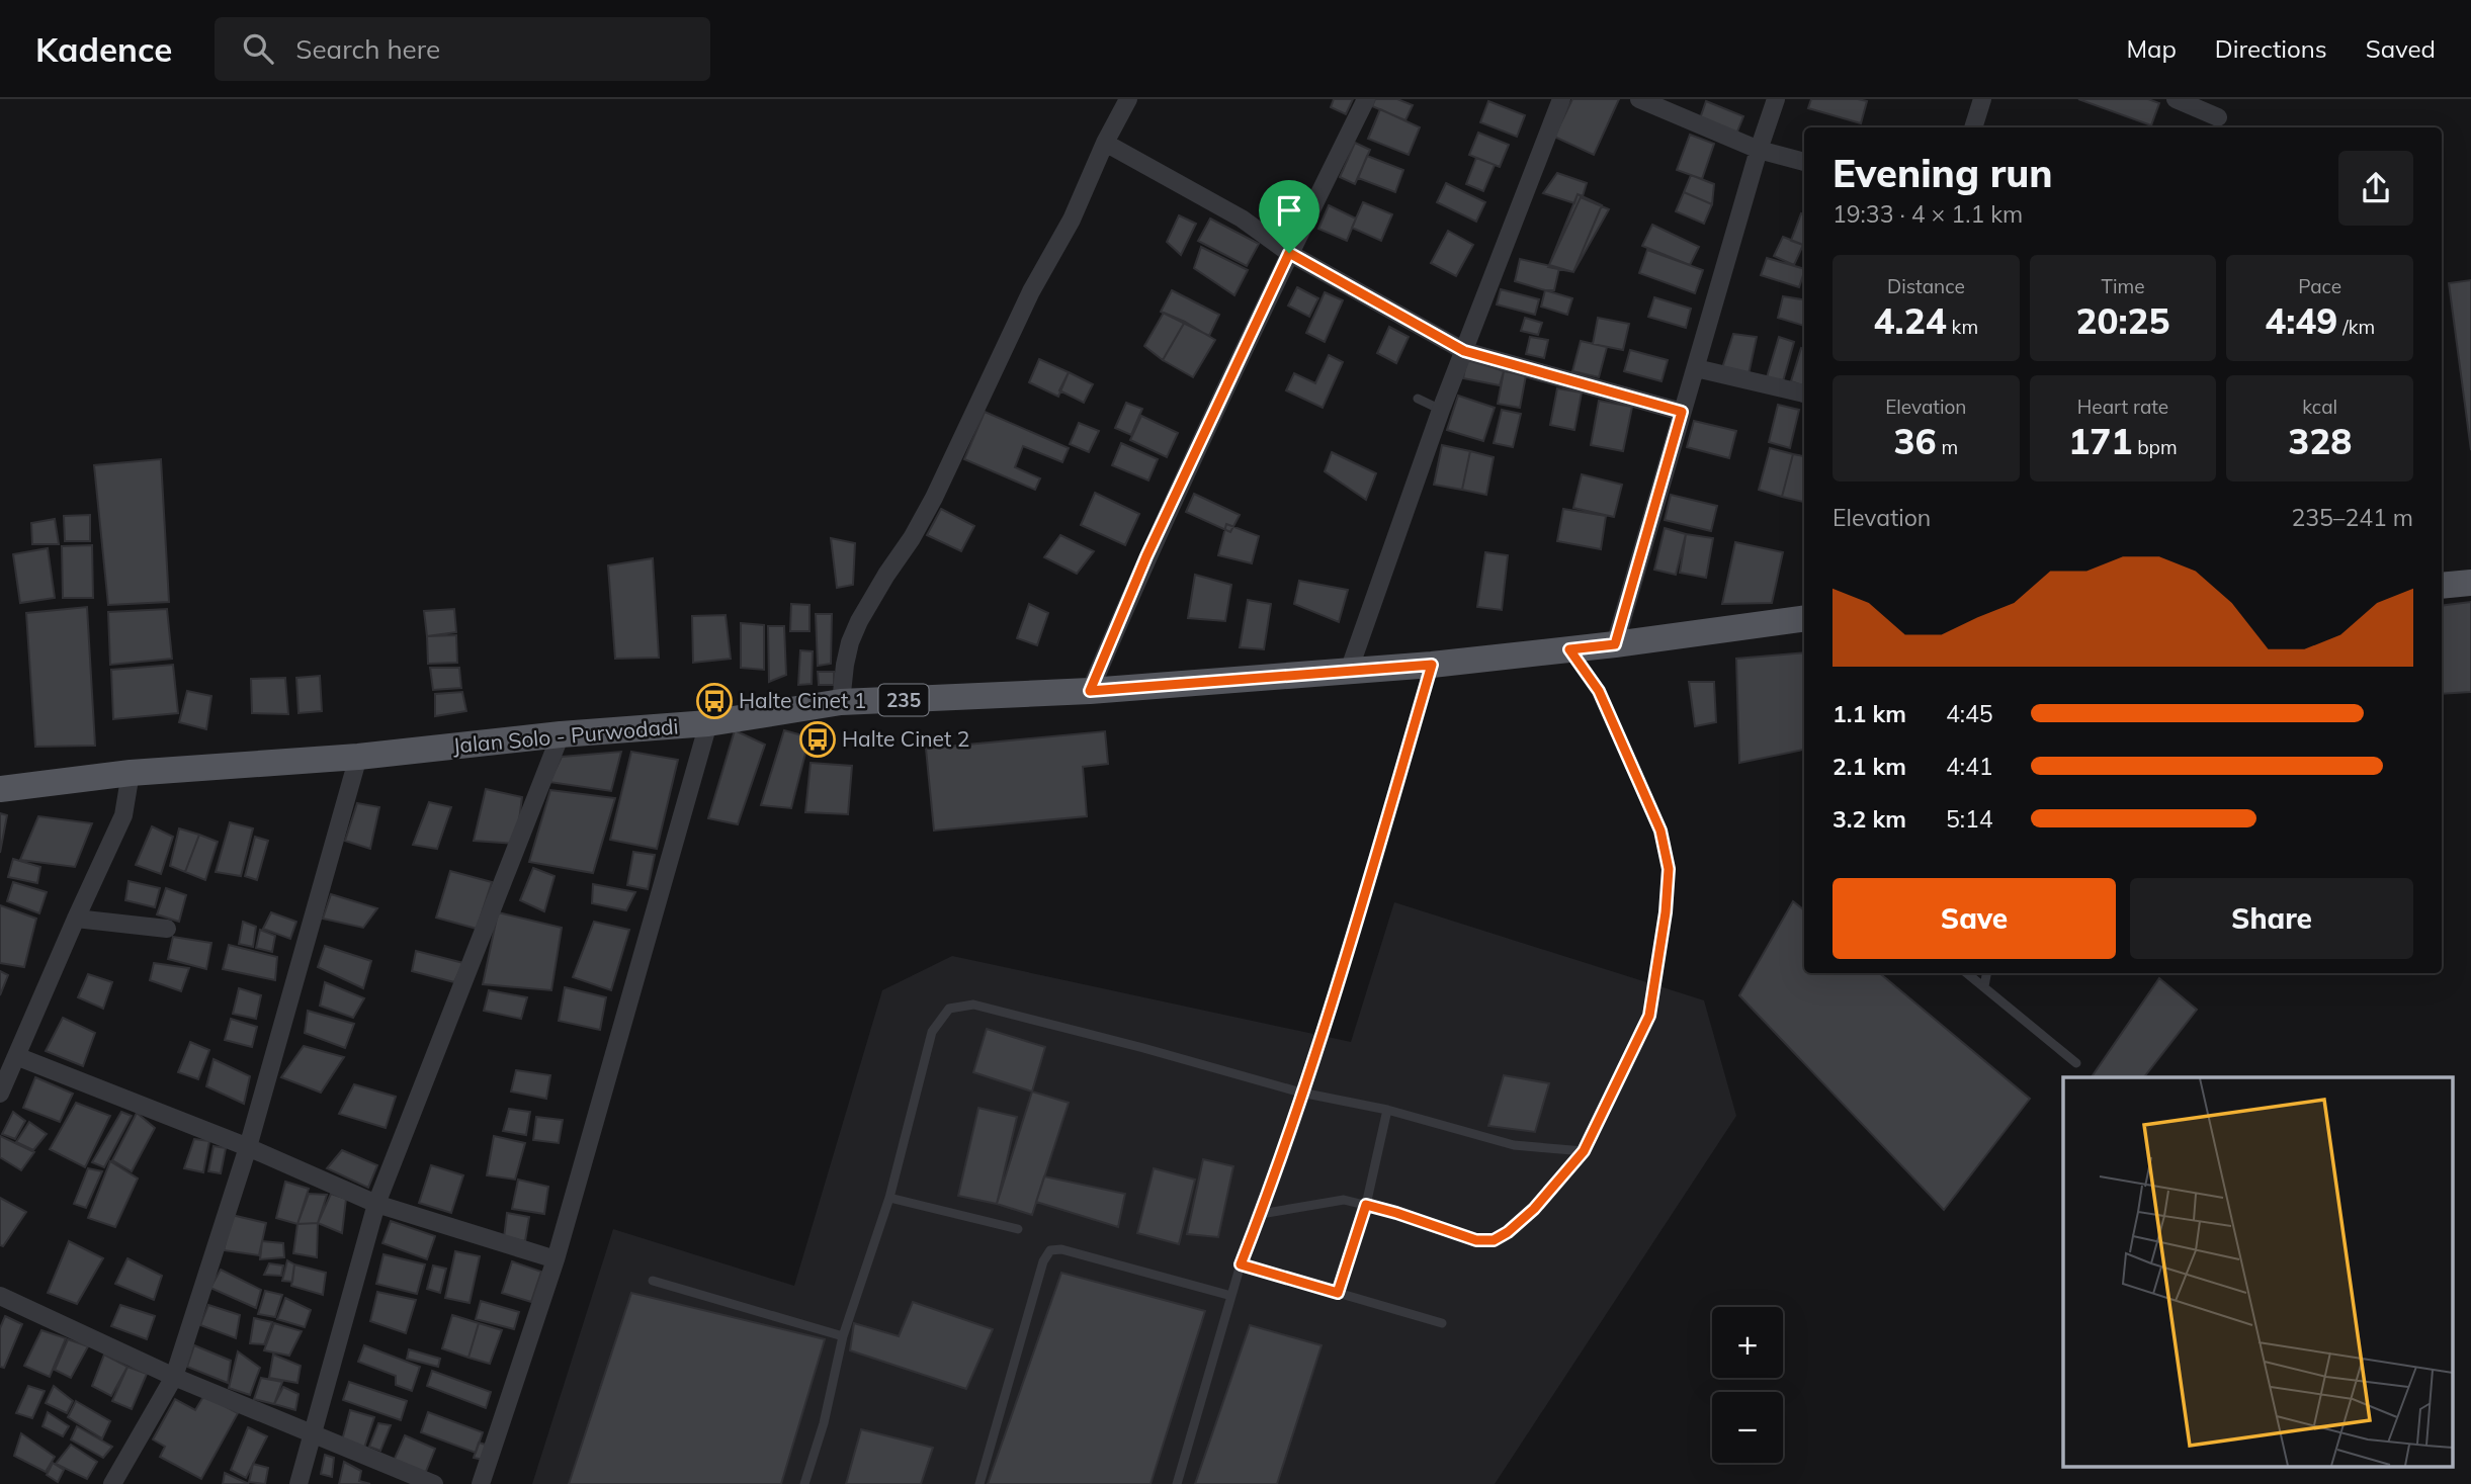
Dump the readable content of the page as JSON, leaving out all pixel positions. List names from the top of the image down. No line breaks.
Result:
{"streets":{"main road":["235","Jalan Solo - Purwodadi"]},"places":{"bus stop":["Halte Cinet 1","Halte Cinet 2"]},"page":{"header":"Kadence","search":"Search here","nav":["Map","Directions","Saved"],"heading":["Evening run","19:33 · 4 × 1.1 km"],"stats":[["Distance","4.24 km"],["Time","20:25"],["Pace","4:49 /km"],["Elevation","36 m"],["Heart rate","171 bpm"],["kcal","328"]],"chart":["Elevation","235–241 m"],"list":[{"name":"1.1 km","note":"4:45"},{"name":"2.1 km","note":"4:41"},{"name":"3.2 km","note":"5:14"}],"buttons":["Save","Share"],"map_buttons":["+","−"]}}
